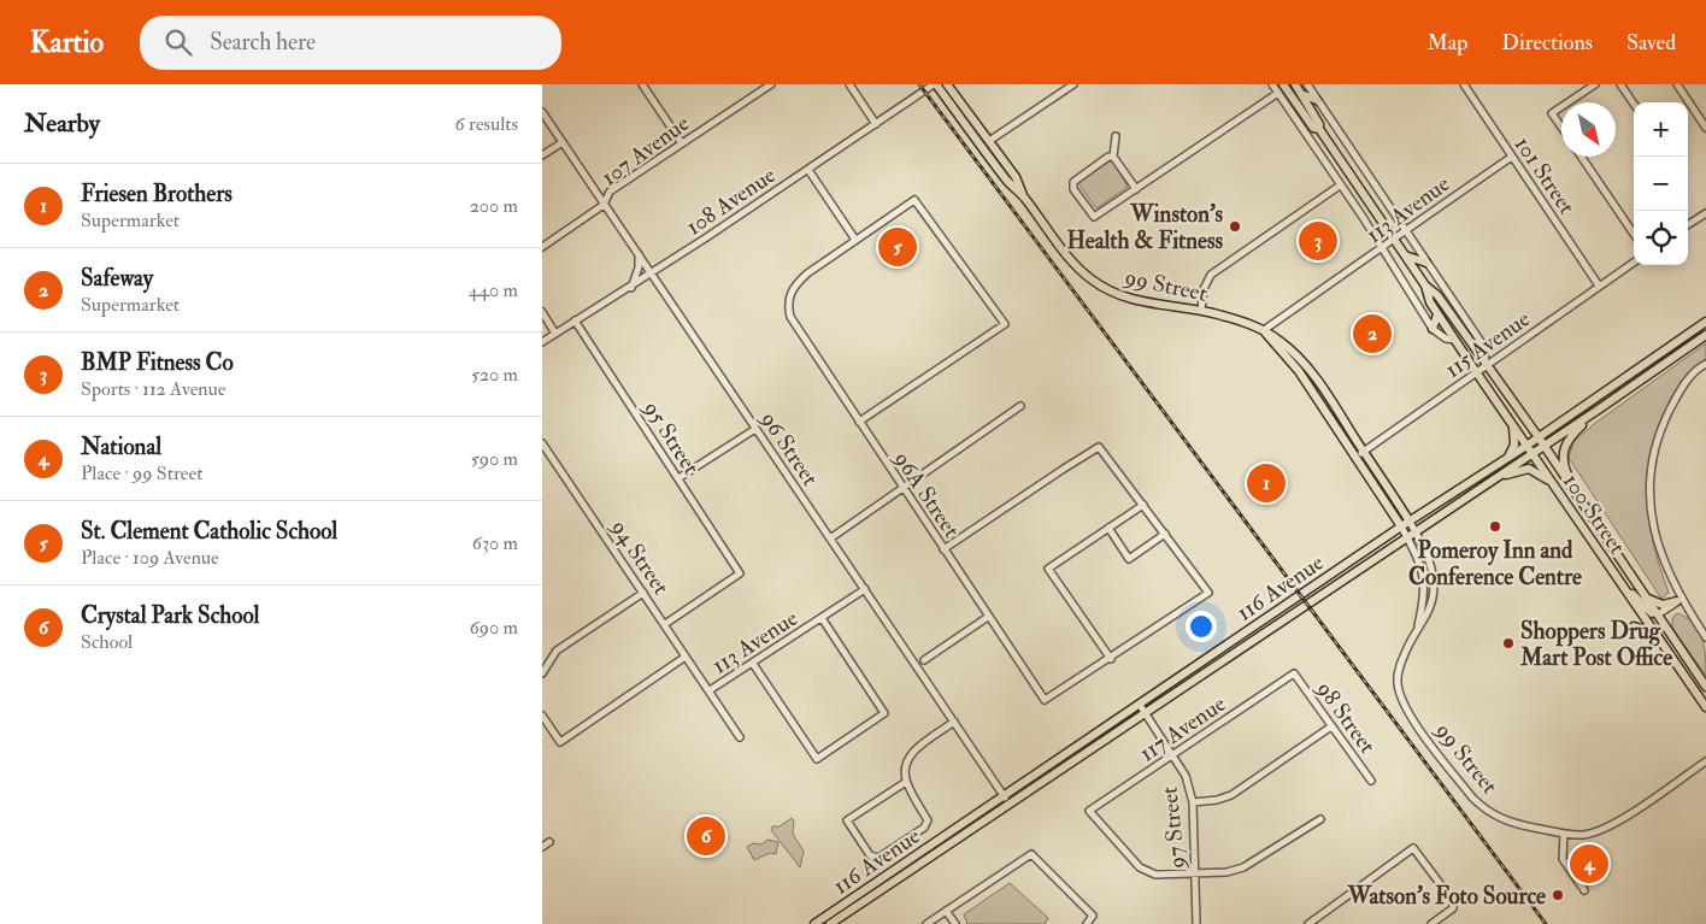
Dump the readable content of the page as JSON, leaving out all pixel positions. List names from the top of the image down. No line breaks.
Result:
{"streets":{"main road":["99 Street","100 Street","116 Avenue"],"street":["107 Avenue","101 Street","108 Avenue","113 Avenue","115 Avenue","95 Street","96 Street","96A Street","94 Street","98 Street","117 Avenue","97 Street"]},"crossings":[["107 Avenue","96 Street"],["101 Street","113 Avenue"],["101 Street","115 Avenue"],["108 Avenue","99 Street"],["108 Avenue","95 Street"],["108 Avenue","96 Street"],["113 Avenue","99 Street"],["113 Avenue","96 Street"],["113 Avenue","100 Street"],["113 Avenue","94 Street"],["99 Street","115 Avenue"],["99 Street","116 Avenue"],["115 Avenue","100 Street"],["95 Street","94 Street"],["96 Street","116 Avenue"],["100 Street","116 Avenue"],["116 Avenue","97 Street"],["98 Street","117 Avenue"],["117 Avenue","97 Street"]],"places":["Winston's Health & Fitness","Pomeroy Inn and Conference Centre","Shoppers Drug Mart Post Office","Watson's Foto Source"],"north":"bottom right","page":{"header":"Kartio","search":"Search here","nav":["Map","Directions","Saved"],"heading":["Nearby","6 results"],"map_buttons":["+","−"],"list":[{"mark":"1","name":"Friesen Brothers","note":"Supermarket","value":"200 m"},{"mark":"2","name":"Safeway","note":"Supermarket","value":"440 m"},{"mark":"3","name":"BMP Fitness Co","note":"Sports · 112 Avenue","value":"520 m"},{"mark":"4","name":"National","note":"Place · 99 Street","value":"590 m"},{"mark":"5","name":"St. Clement Catholic School","note":"Place · 109 Avenue","value":"630 m"},{"mark":"6","name":"Crystal Park School","note":"School","value":"690 m"}],"pins":["3","5","2","1","6","4"]}}
